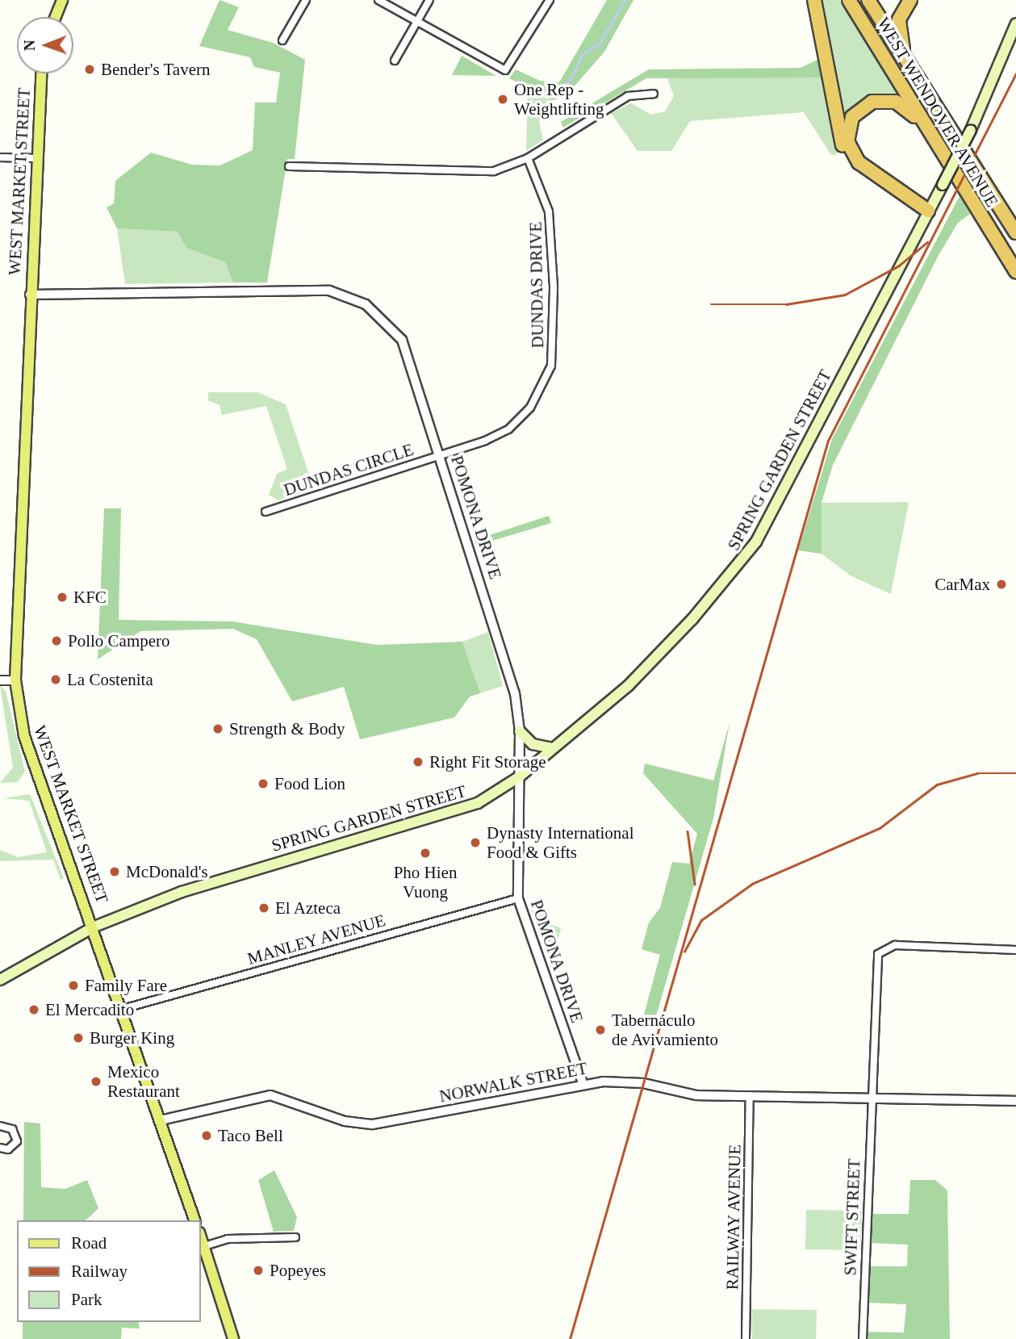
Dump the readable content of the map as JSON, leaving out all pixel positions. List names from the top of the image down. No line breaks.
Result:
{"streets":{"highway":["WEST WENDOVER AVENUE"],"main road":["WEST MARKET STREET","SPRING GARDEN STREET"],"street":["DUNDAS DRIVE","DUNDAS CIRCLE","POMONA DRIVE","MANLEY AVENUE","NORWALK STREET","RAILWAY AVENUE","SWIFT STREET"]},"crossings":[["WEST MARKET STREET","SPRING GARDEN STREET"],["WEST MARKET STREET","POMONA DRIVE"],["WEST MARKET STREET","MANLEY AVENUE"],["WEST MARKET STREET","NORWALK STREET"],["DUNDAS DRIVE","DUNDAS CIRCLE"],["DUNDAS DRIVE","POMONA DRIVE"],["SPRING GARDEN STREET","POMONA DRIVE"],["DUNDAS CIRCLE","POMONA DRIVE"],["POMONA DRIVE","MANLEY AVENUE"],["POMONA DRIVE","NORWALK STREET"],["NORWALK STREET","RAILWAY AVENUE"],["NORWALK STREET","SWIFT STREET"]],"places":["Bender's Tavern","One Rep - Weightlifting","CarMax","KFC","Pollo Campero","La Costenita","Strength & Body","Right Fit Storage","Food Lion","Dynasty International Food & Gifts","Pho Hien Vuong","McDonald's","El Azteca","Family Fare","El Mercadito","Tabernáculo de Avivamiento","Burger King","Mexico Restaurant","Taco Bell","Popeyes"],"legend":["Road","Railway","Park"],"north":"left"}
